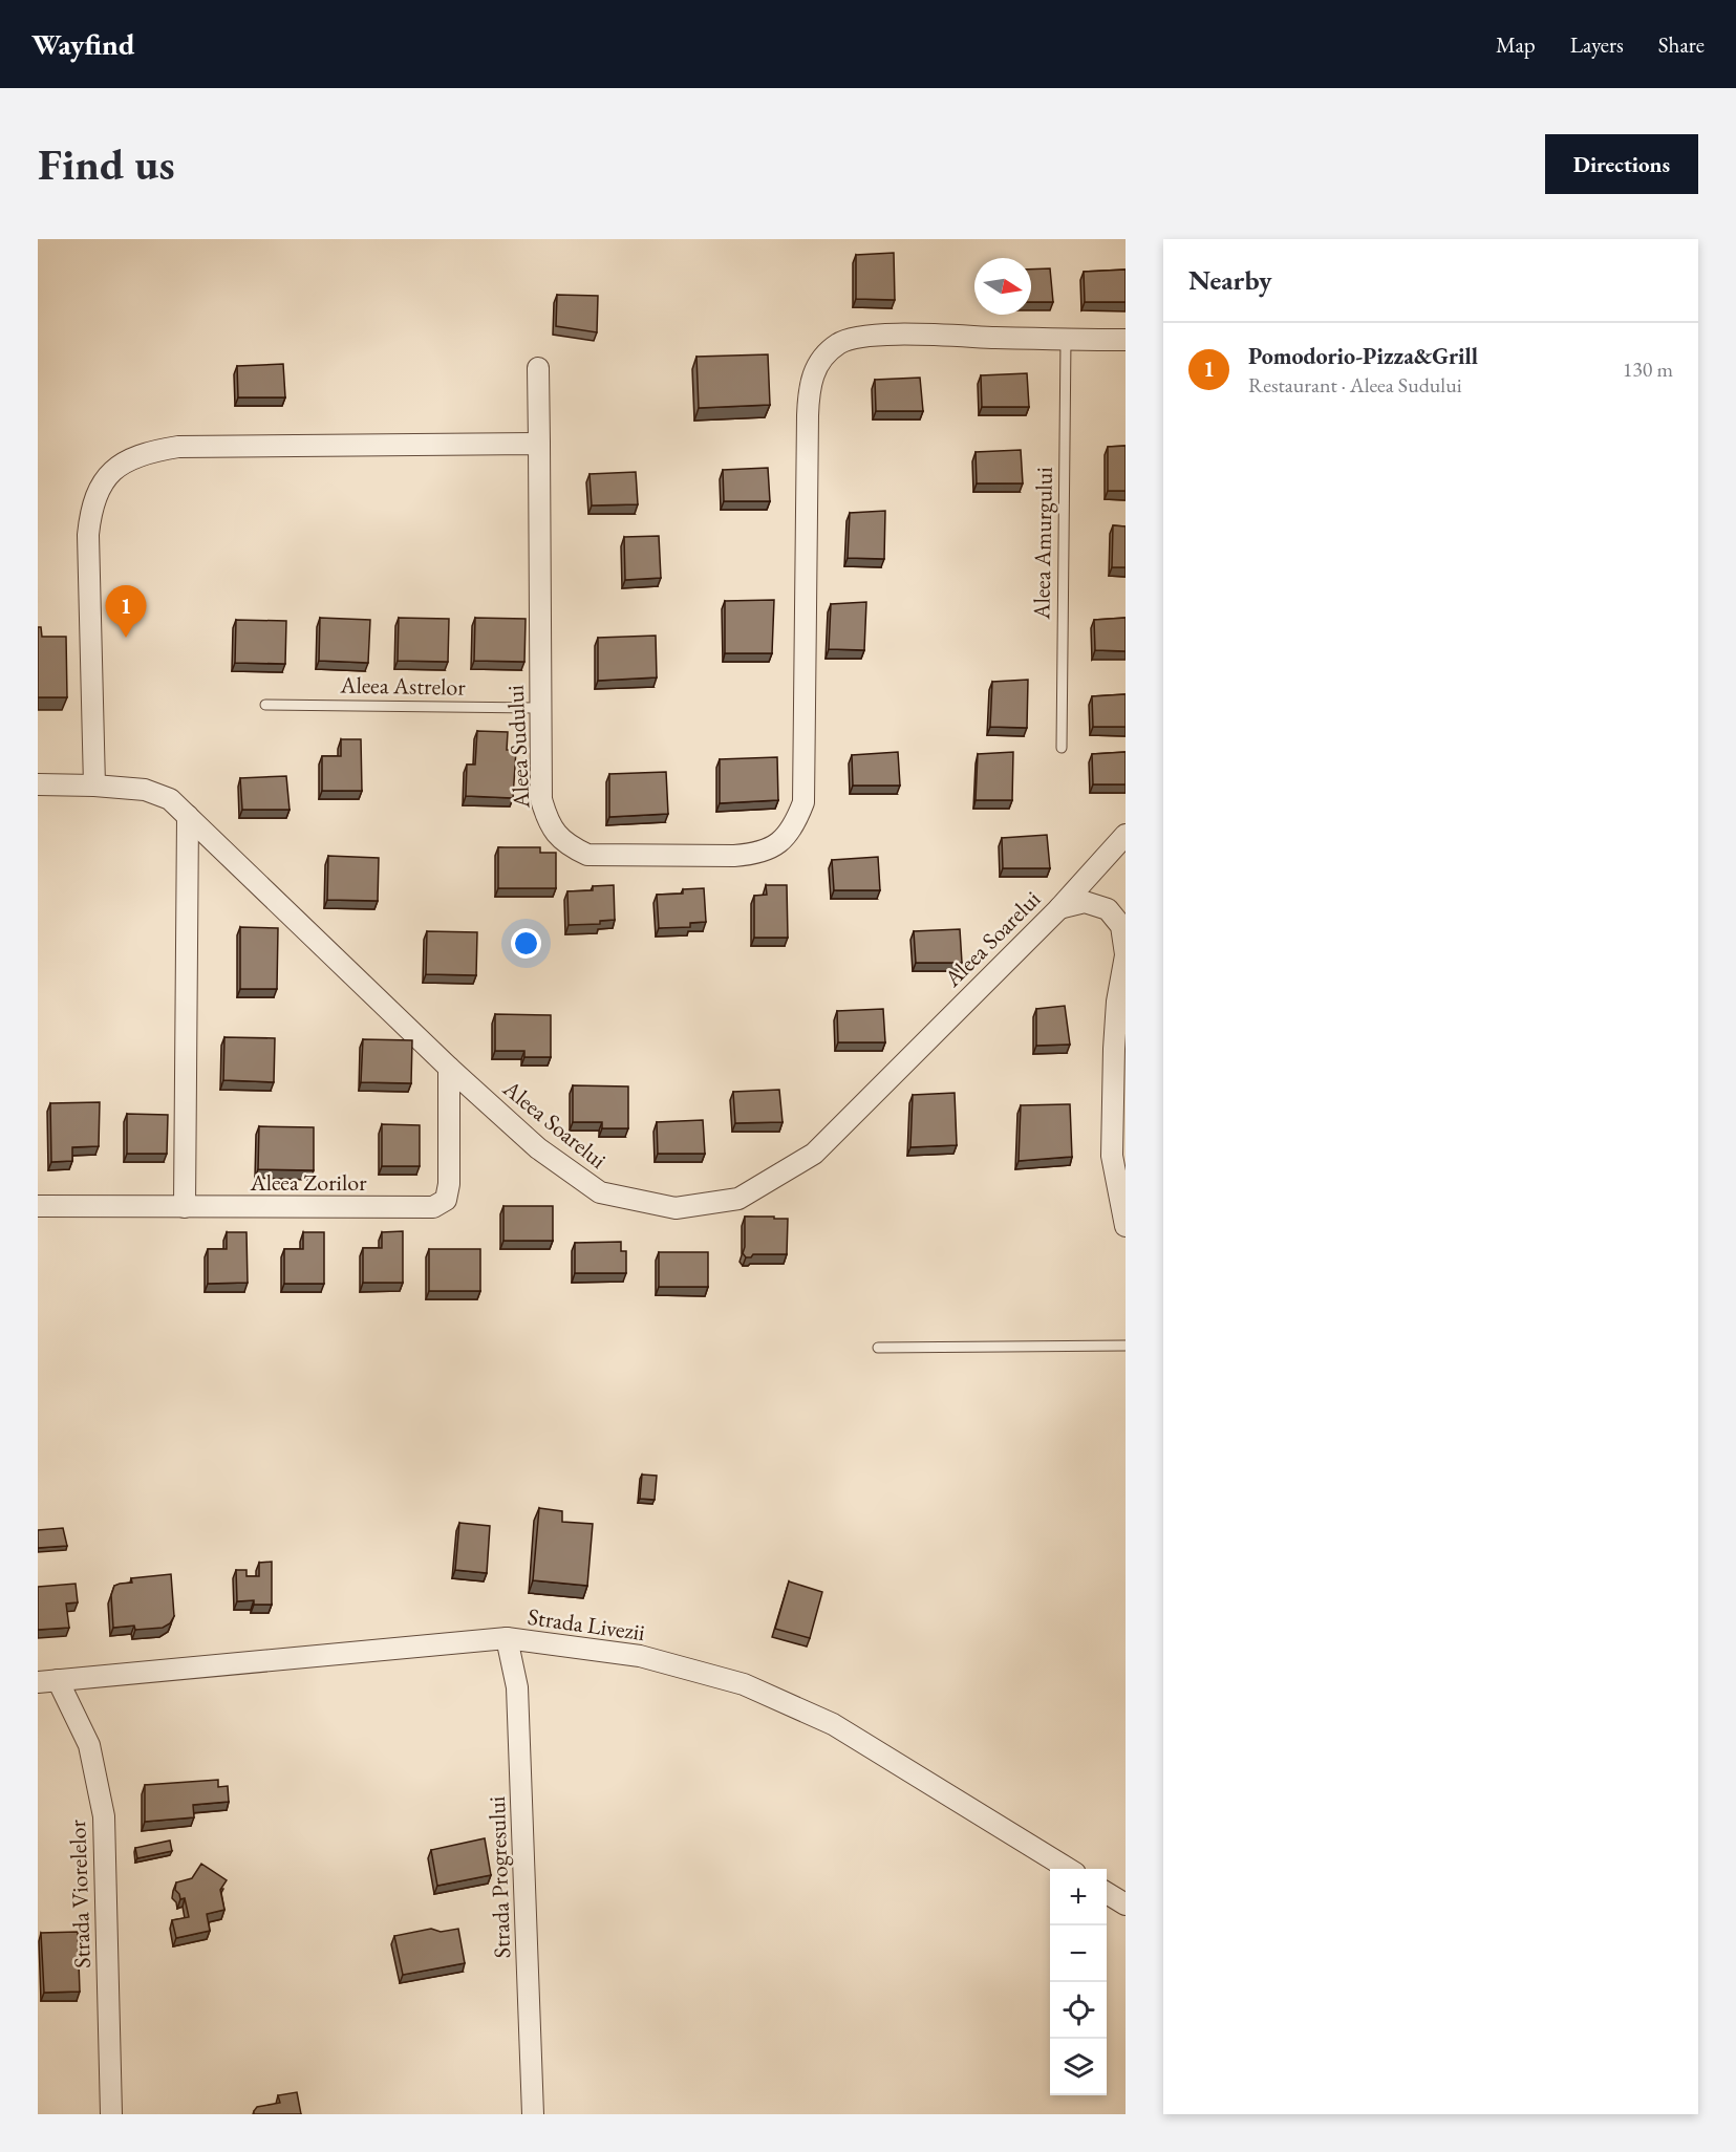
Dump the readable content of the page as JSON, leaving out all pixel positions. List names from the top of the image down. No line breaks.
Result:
{"streets":{"street":["Aleea Sudului","Aleea Soarelui","Aleea Zorilor","Strada Livezii","Strada Progresului","Strada Viorelelor"],"lane":["Aleea Amurgului","Aleea Astrelor"]},"crossings":[["Aleea Amurgului","Aleea Sudului"],["Aleea Astrelor","Aleea Sudului"],["Aleea Soarelui","Aleea Zorilor"],["Strada Livezii","Strada Progresului"],["Strada Livezii","Strada Viorelelor"]],"north":"right","page":{"header":"Wayfind","nav":["Map","Layers","Share"],"buttons":"Directions","title":"Find us","heading":"Nearby","list":[{"mark":"1","name":"Pomodorio-Pizza&Grill","note":"Restaurant · Aleea Sudului","value":"130 m"}],"pins":"1","map_buttons":["+","−"]}}
